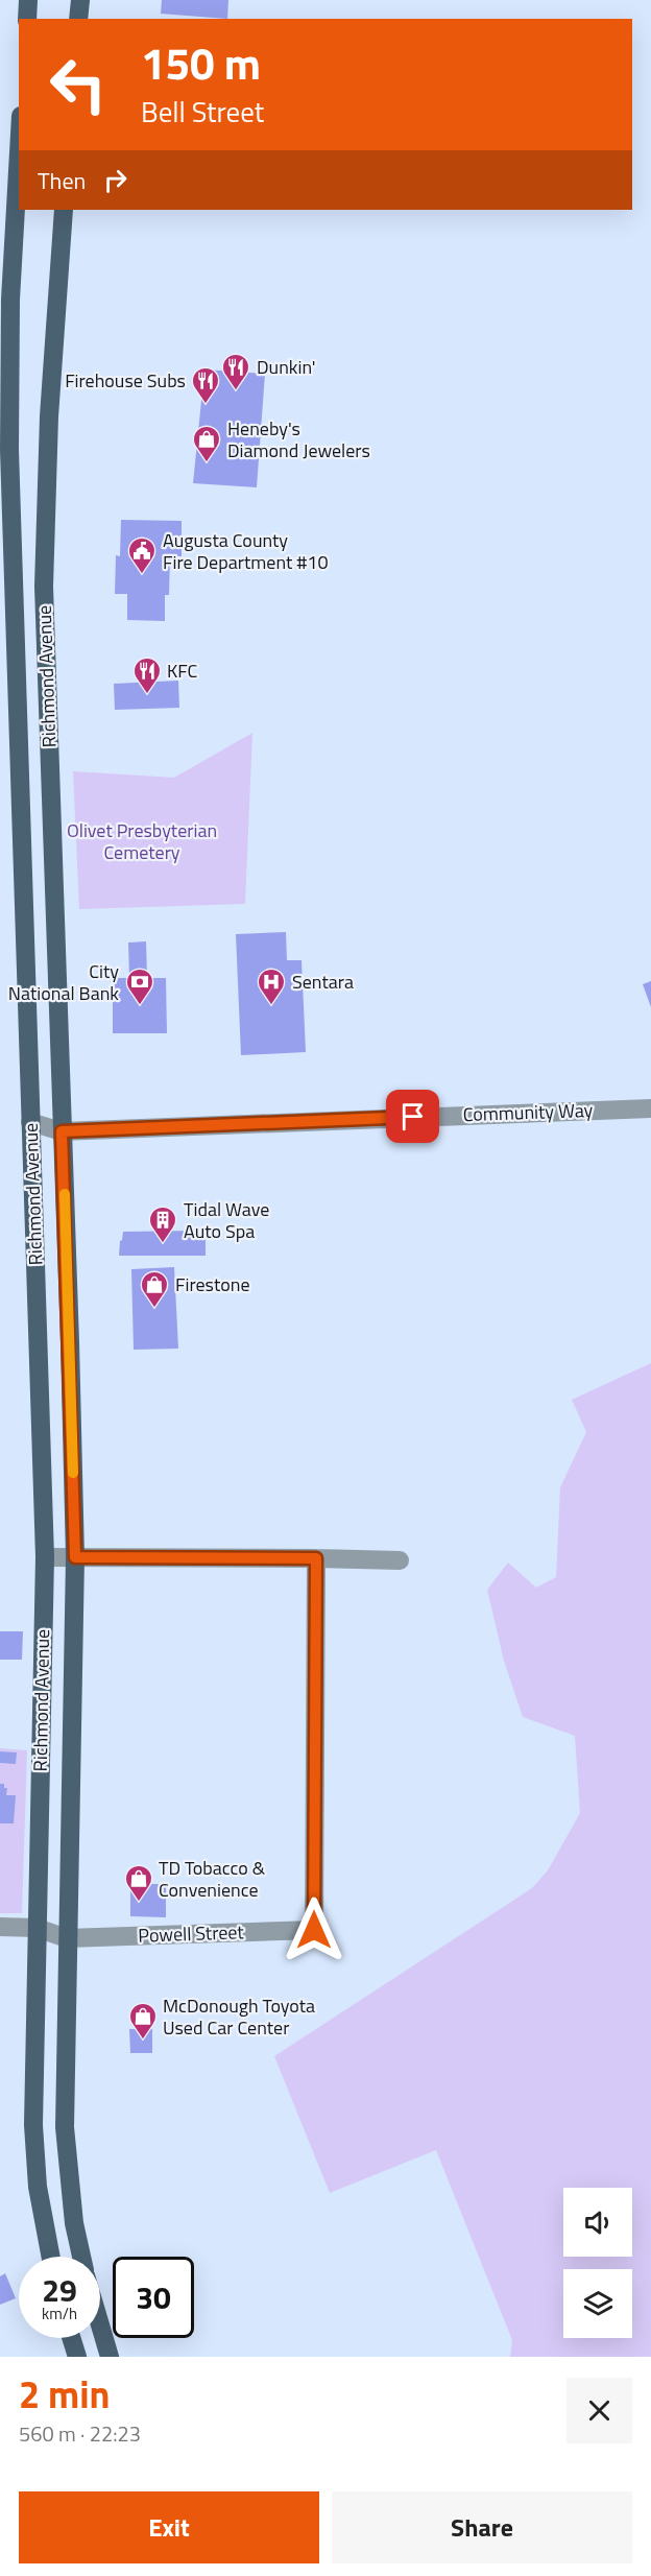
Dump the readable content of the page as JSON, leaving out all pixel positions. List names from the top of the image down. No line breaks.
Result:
{"streets":{"main road":["Richmond Avenue"],"street":["Community Way","Powell Street"]},"crossings":[["Richmond Avenue","Community Way"],["Richmond Avenue","Powell Street"]],"parks":["Olivet Presbyterian Cemetery"],"places":{"restaurant":["Dunkin'","Firehouse Subs","KFC"],"shop":["Heneby's Diamond Jewelers","Firestone","TD Tobacco & Convenience","McDonough Toyota Used Car Center"],"public building":["Augusta County Fire Department #10"],"bank":["City National Bank"],"hospital":["Sentara"],"building":["Tidal Wave Auto Spa"]},"page":{"turn":["150 m","Bell Street"],"then":"Then","speed":"29 km/h","limit":"30","heading":["2 min","560 m · 22:23"],"buttons":["Exit","Share"]}}
